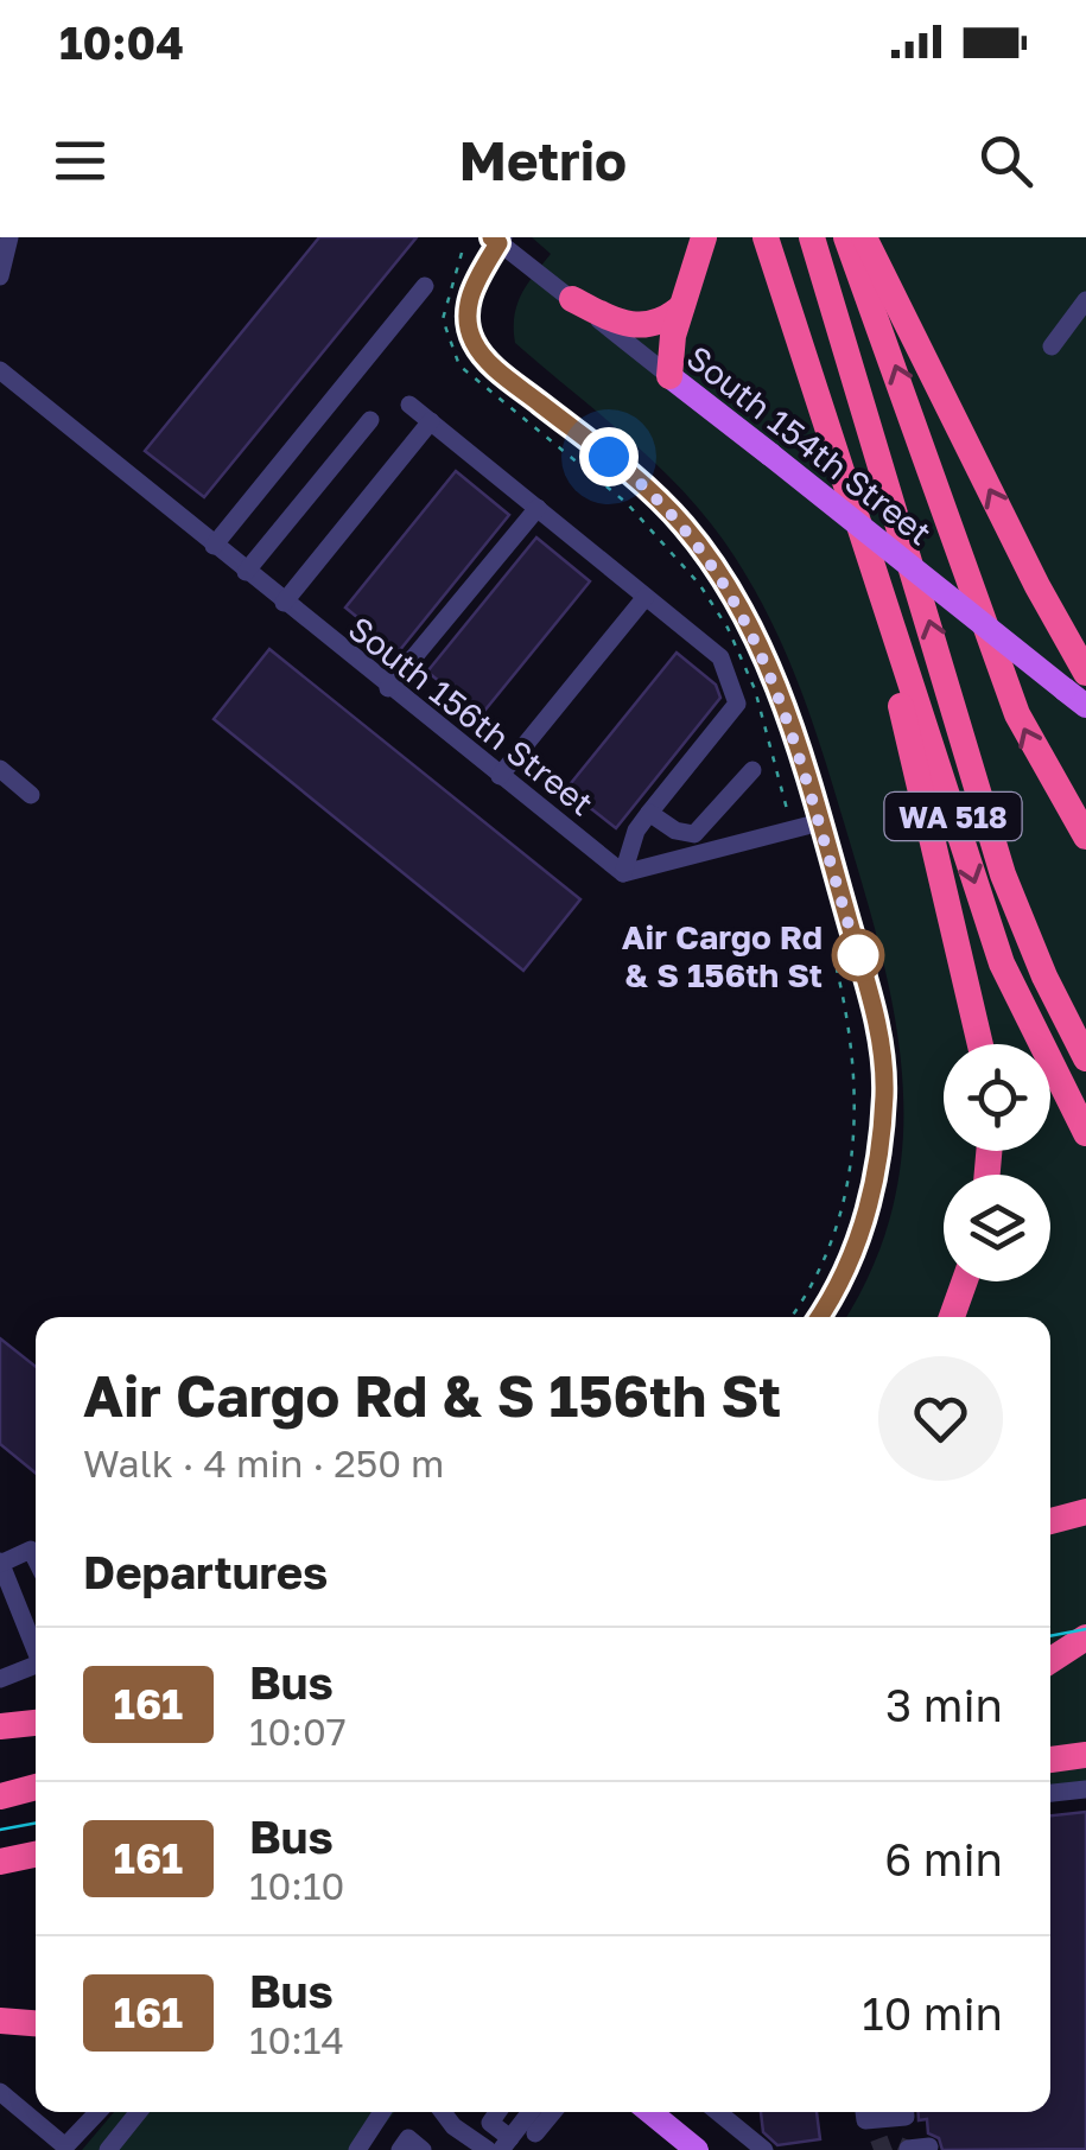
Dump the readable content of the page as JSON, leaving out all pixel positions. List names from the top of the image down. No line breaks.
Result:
{"streets":{"highway":["WA 518"],"main road":["South 154th Street"],"street":["South 156th Street"]},"places":["Air Cargo Rd & S 156th St"],"lines":["bus line 161"],"page":{"status":"10:04","header":"Metrio","heading":[["Air Cargo Rd & S 156th St","Walk · 4 min · 250 m"],"Departures"],"list":[{"mark":"161","name":"Bus","note":"10:07","value":"3 min"},{"mark":"161","name":"Bus","note":"10:10","value":"6 min"},{"mark":"161","name":"Bus","note":"10:14","value":"10 min"}]}}
